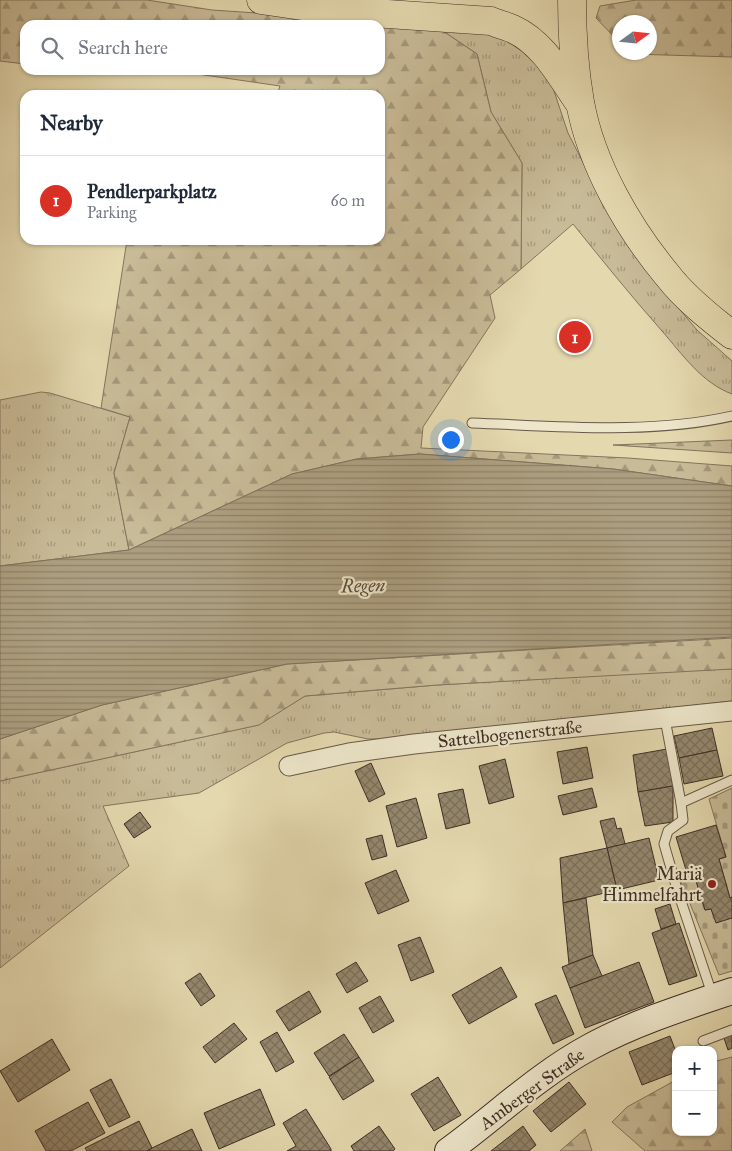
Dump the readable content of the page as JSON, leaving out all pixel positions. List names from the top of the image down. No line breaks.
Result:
{"streets":{"main road":["Amberger Straße"],"street":["Sattelbogenerstraße"]},"water":["Regen"],"places":["Mariä Himmelfahrt"],"north":"right","page":{"search":"Search here","heading":"Nearby","list":[{"mark":"1","name":"Pendlerparkplatz","note":"Parking","value":"60 m"}],"pins":"1","map_buttons":["+","−"]}}
